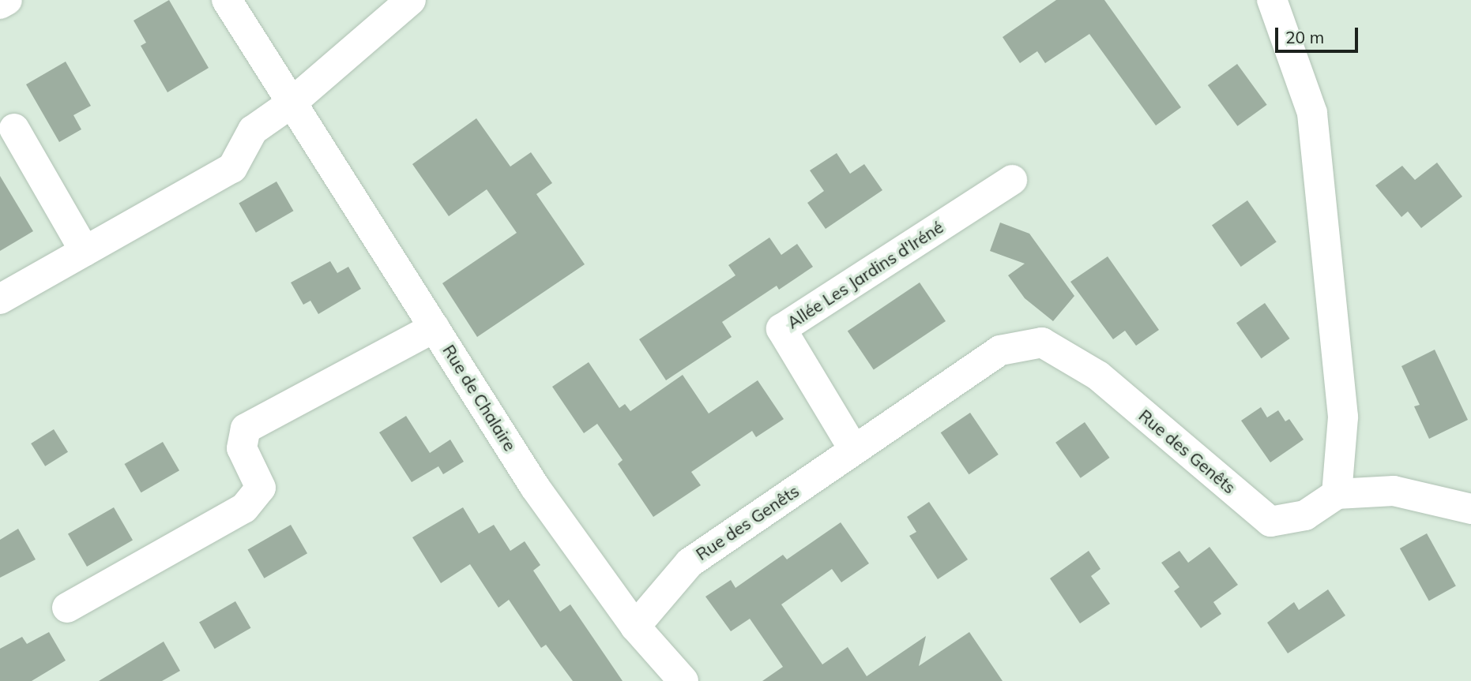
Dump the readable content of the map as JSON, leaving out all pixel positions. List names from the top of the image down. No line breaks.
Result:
{"streets":{"street":["Allée Les Jardins d'Iréné","Rue de Chalaire","Rue des Genêts"]},"crossings":[["Allée Les Jardins d'Iréné","Rue des Genêts"],["Rue de Chalaire","Rue des Genêts"]],"scale_bar":"20 m"}
